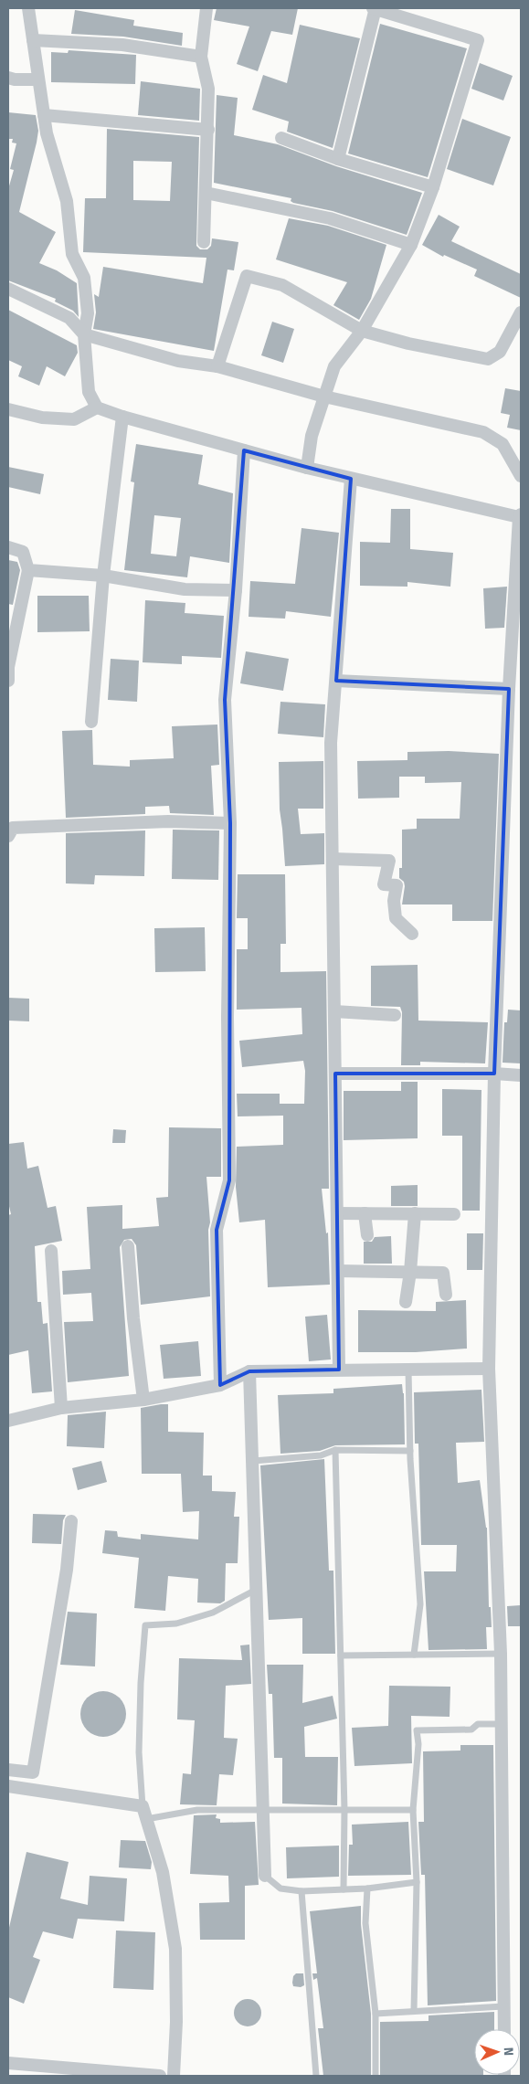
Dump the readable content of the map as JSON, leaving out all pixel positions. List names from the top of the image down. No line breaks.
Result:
{"north":"right"}
